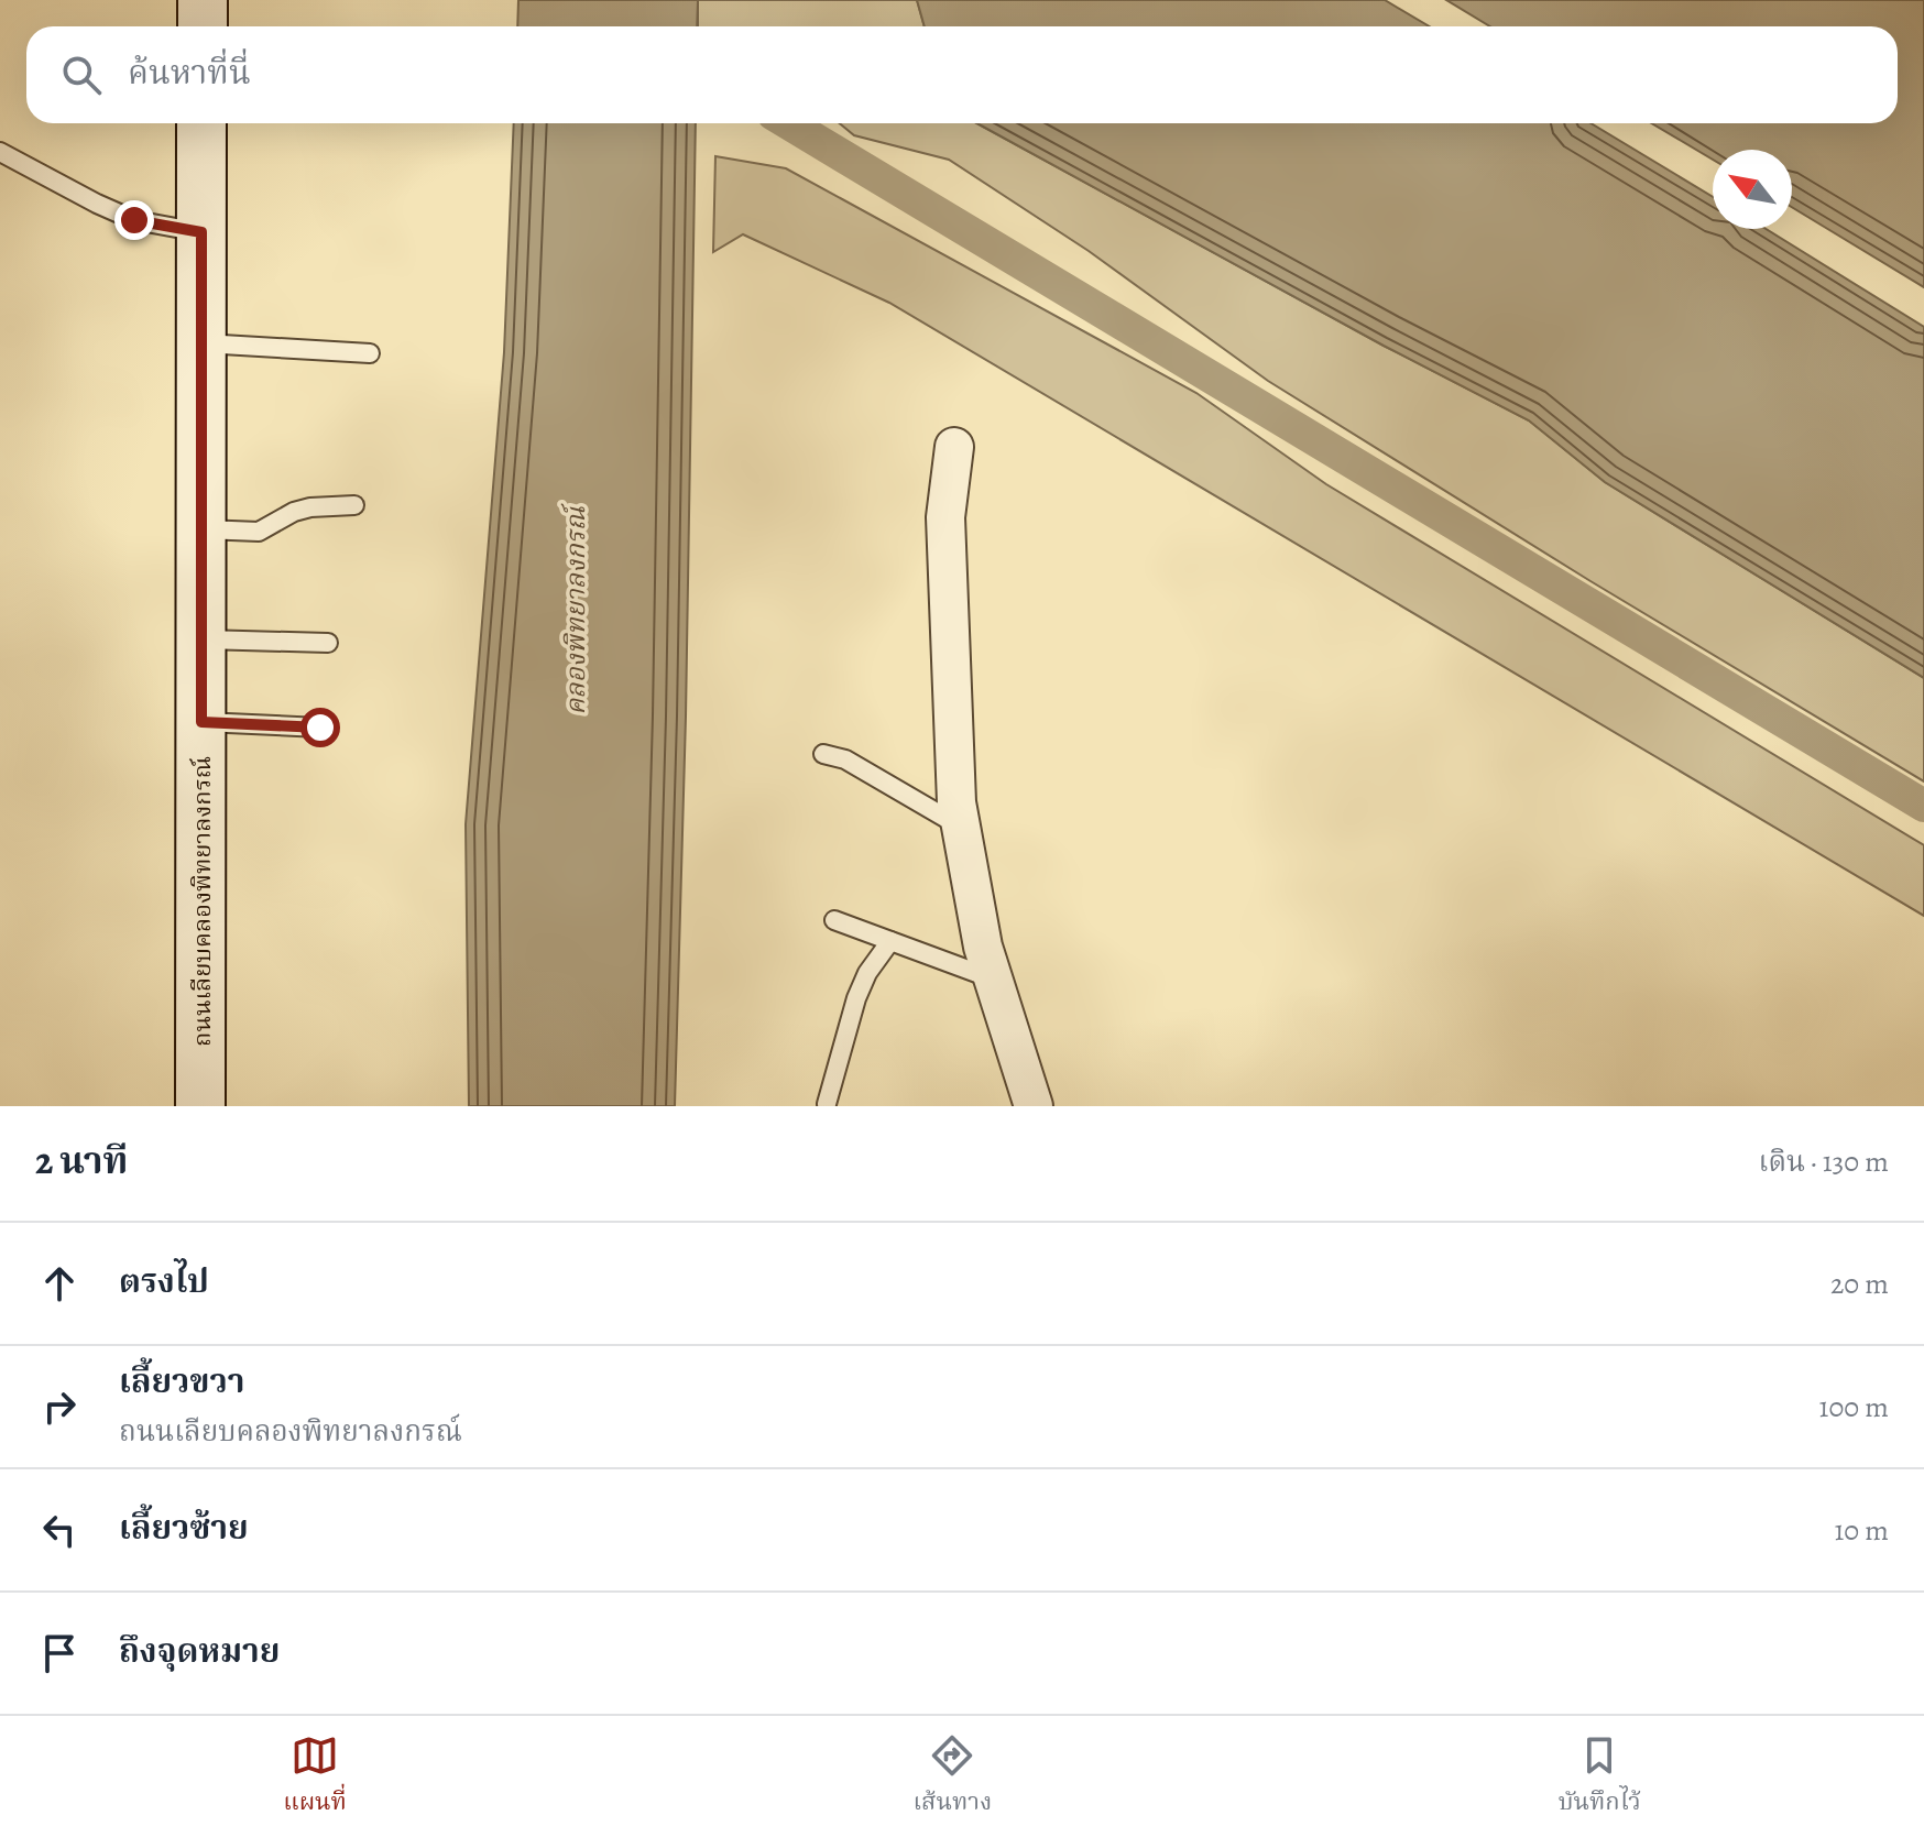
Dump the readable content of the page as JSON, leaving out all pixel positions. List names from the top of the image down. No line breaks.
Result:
{"streets":{"main road":["ถนนเลียบคลองพิทยาลงกรณ์"]},"water":["คลองพิทยาลงกรณ์"],"north":"top left","page":{"search":"ค้นหาที่นี่","heading":["2 นาที","เดิน · 130 m"],"list":[["ตรงไป","20 m"],["เลี้ยวขวา","ถนนเลียบคลองพิทยาลงกรณ์","100 m"],["เลี้ยวซ้าย","10 m"],"ถึงจุดหมาย"],"nav":["แผนที่","เส้นทาง","บันทึกไว้"]}}
